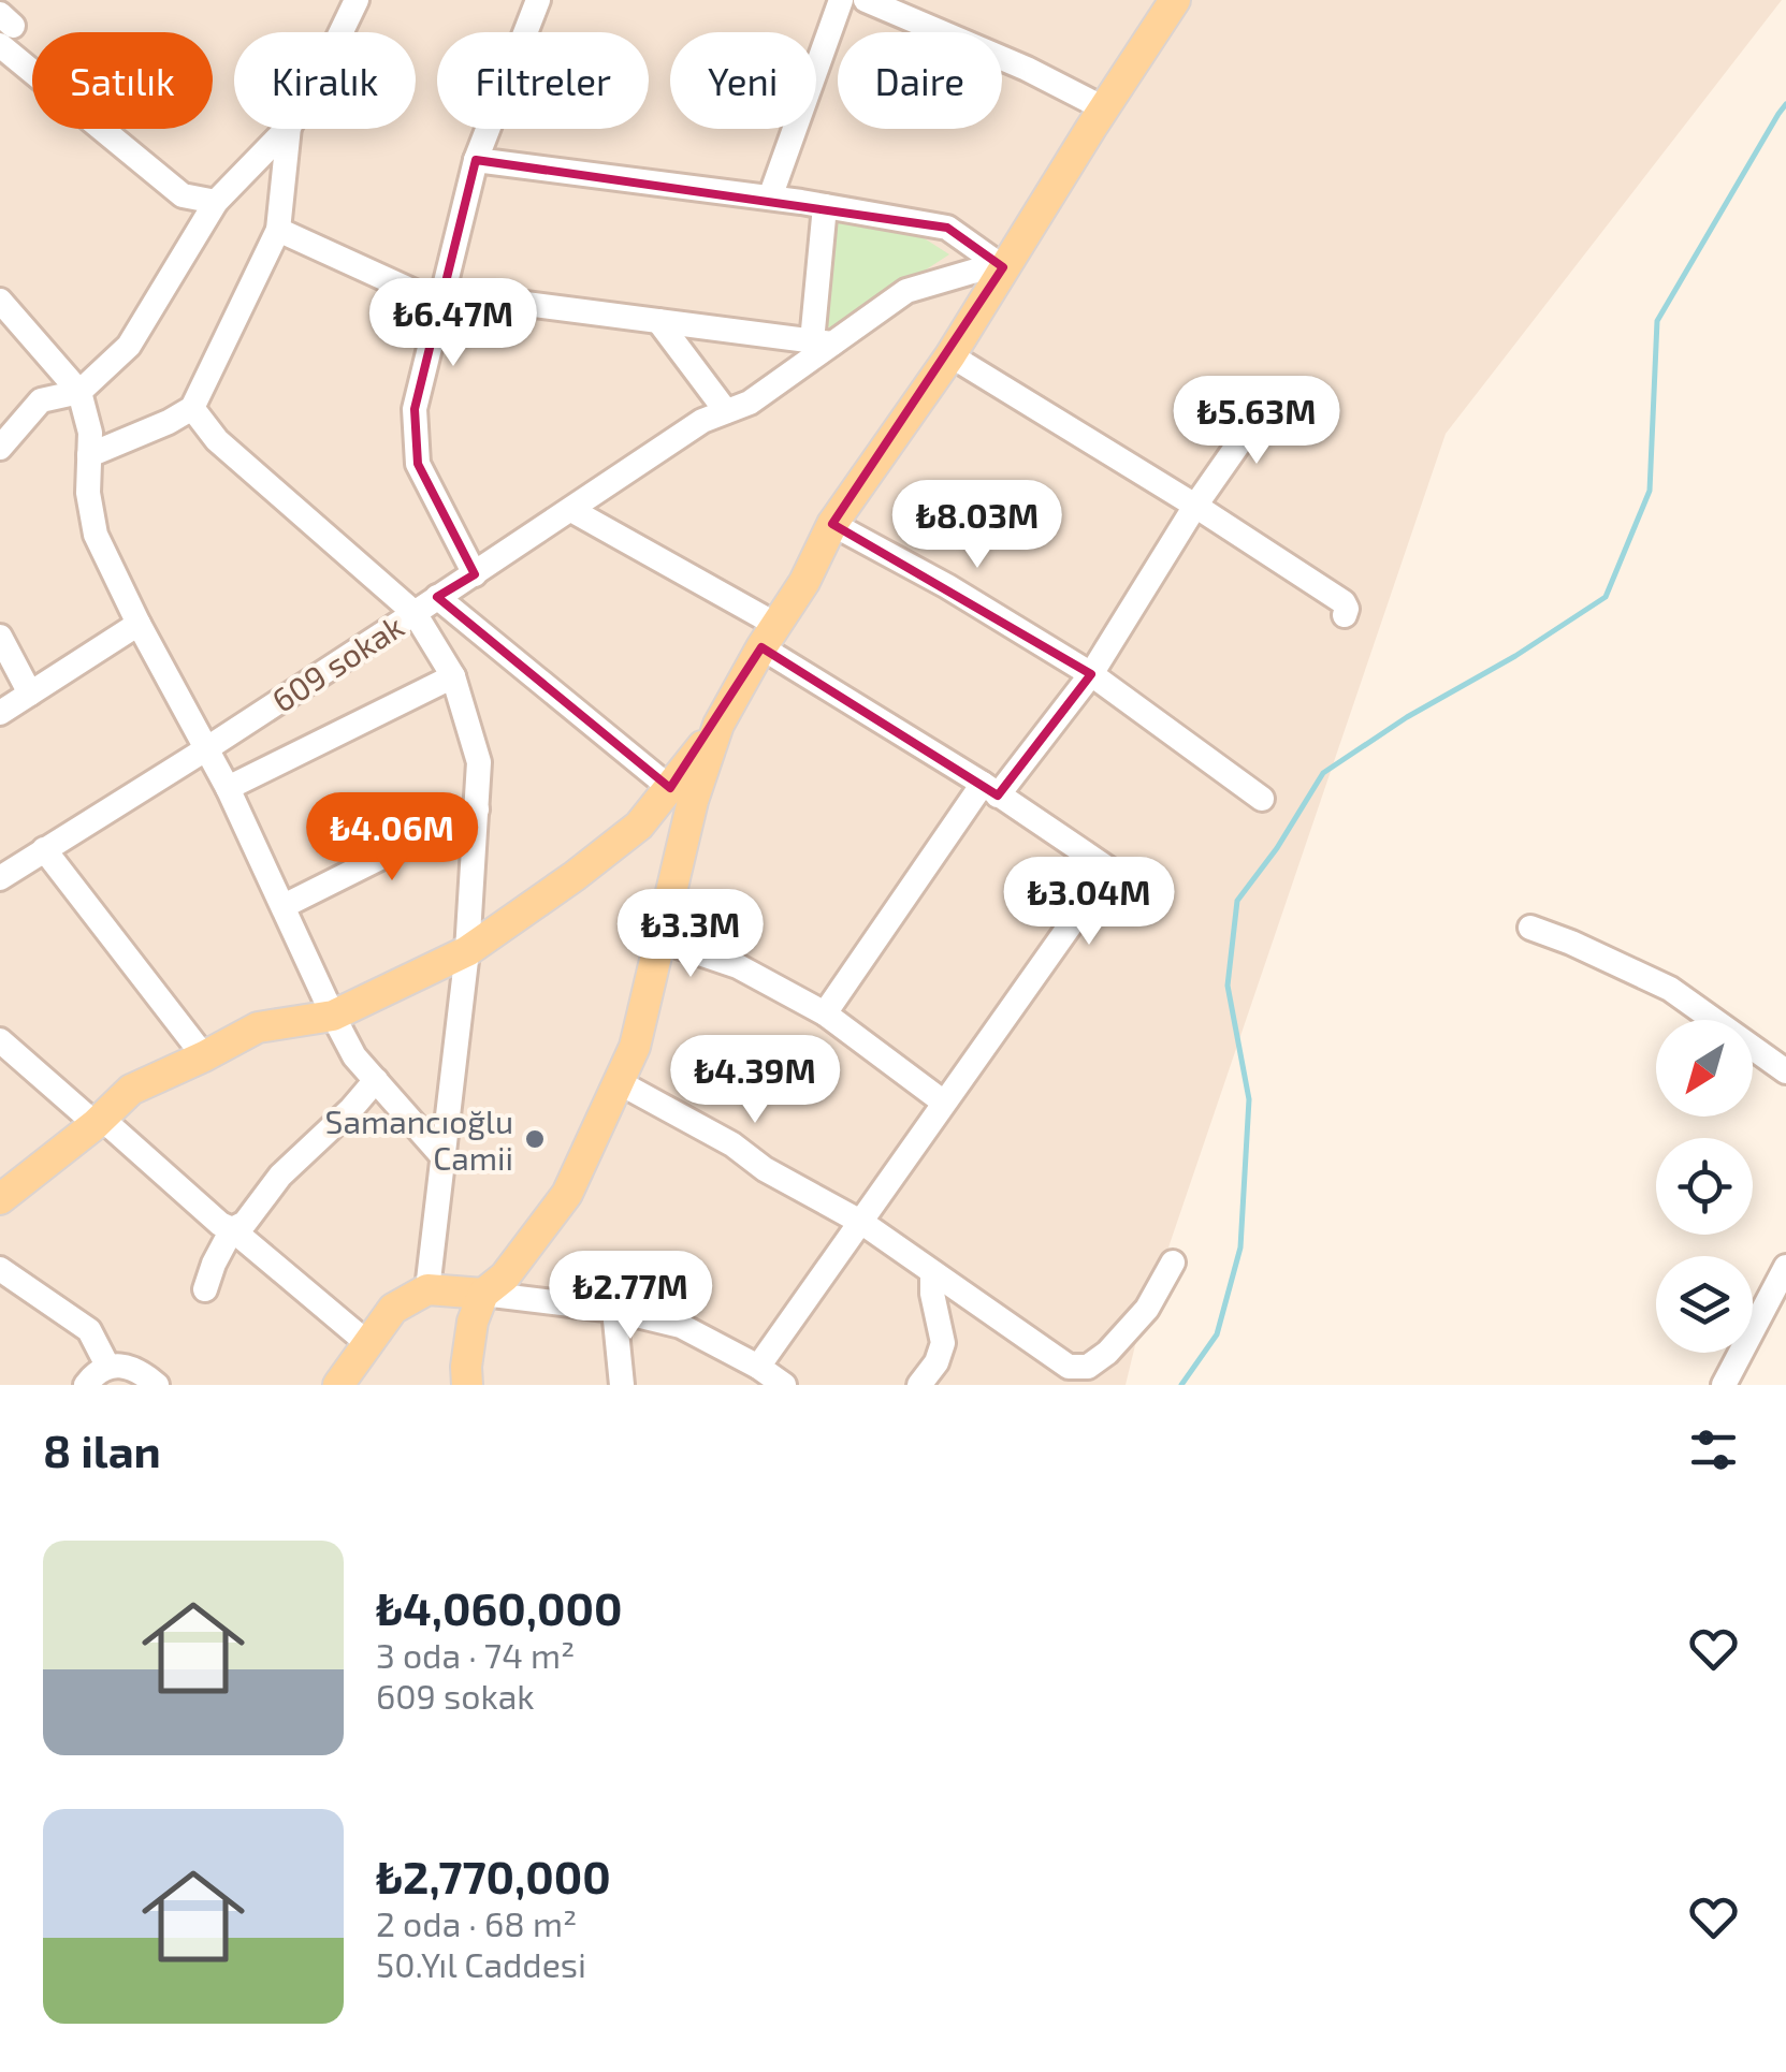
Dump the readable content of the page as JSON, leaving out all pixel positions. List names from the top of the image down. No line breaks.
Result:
{"streets":{"street":["609 sokak"]},"places":["Samancıoğlu Camii"],"north":"bottom left","page":{"chip":["Satılık","Kiralık","Filtreler","Yeni","Daire"],"price":["₺6.47M","₺5.63M","₺8.03M","₺4.06M","₺3.04M","₺3.3M","₺4.39M","₺2.77M"],"heading":"8 ilan","list":[{"name":"₺4,060,000","note":"3 oda · 74 m² · 609 sokak"},{"name":"₺2,770,000","note":"2 oda · 68 m² · 50.Yıl Caddesi"}]}}
